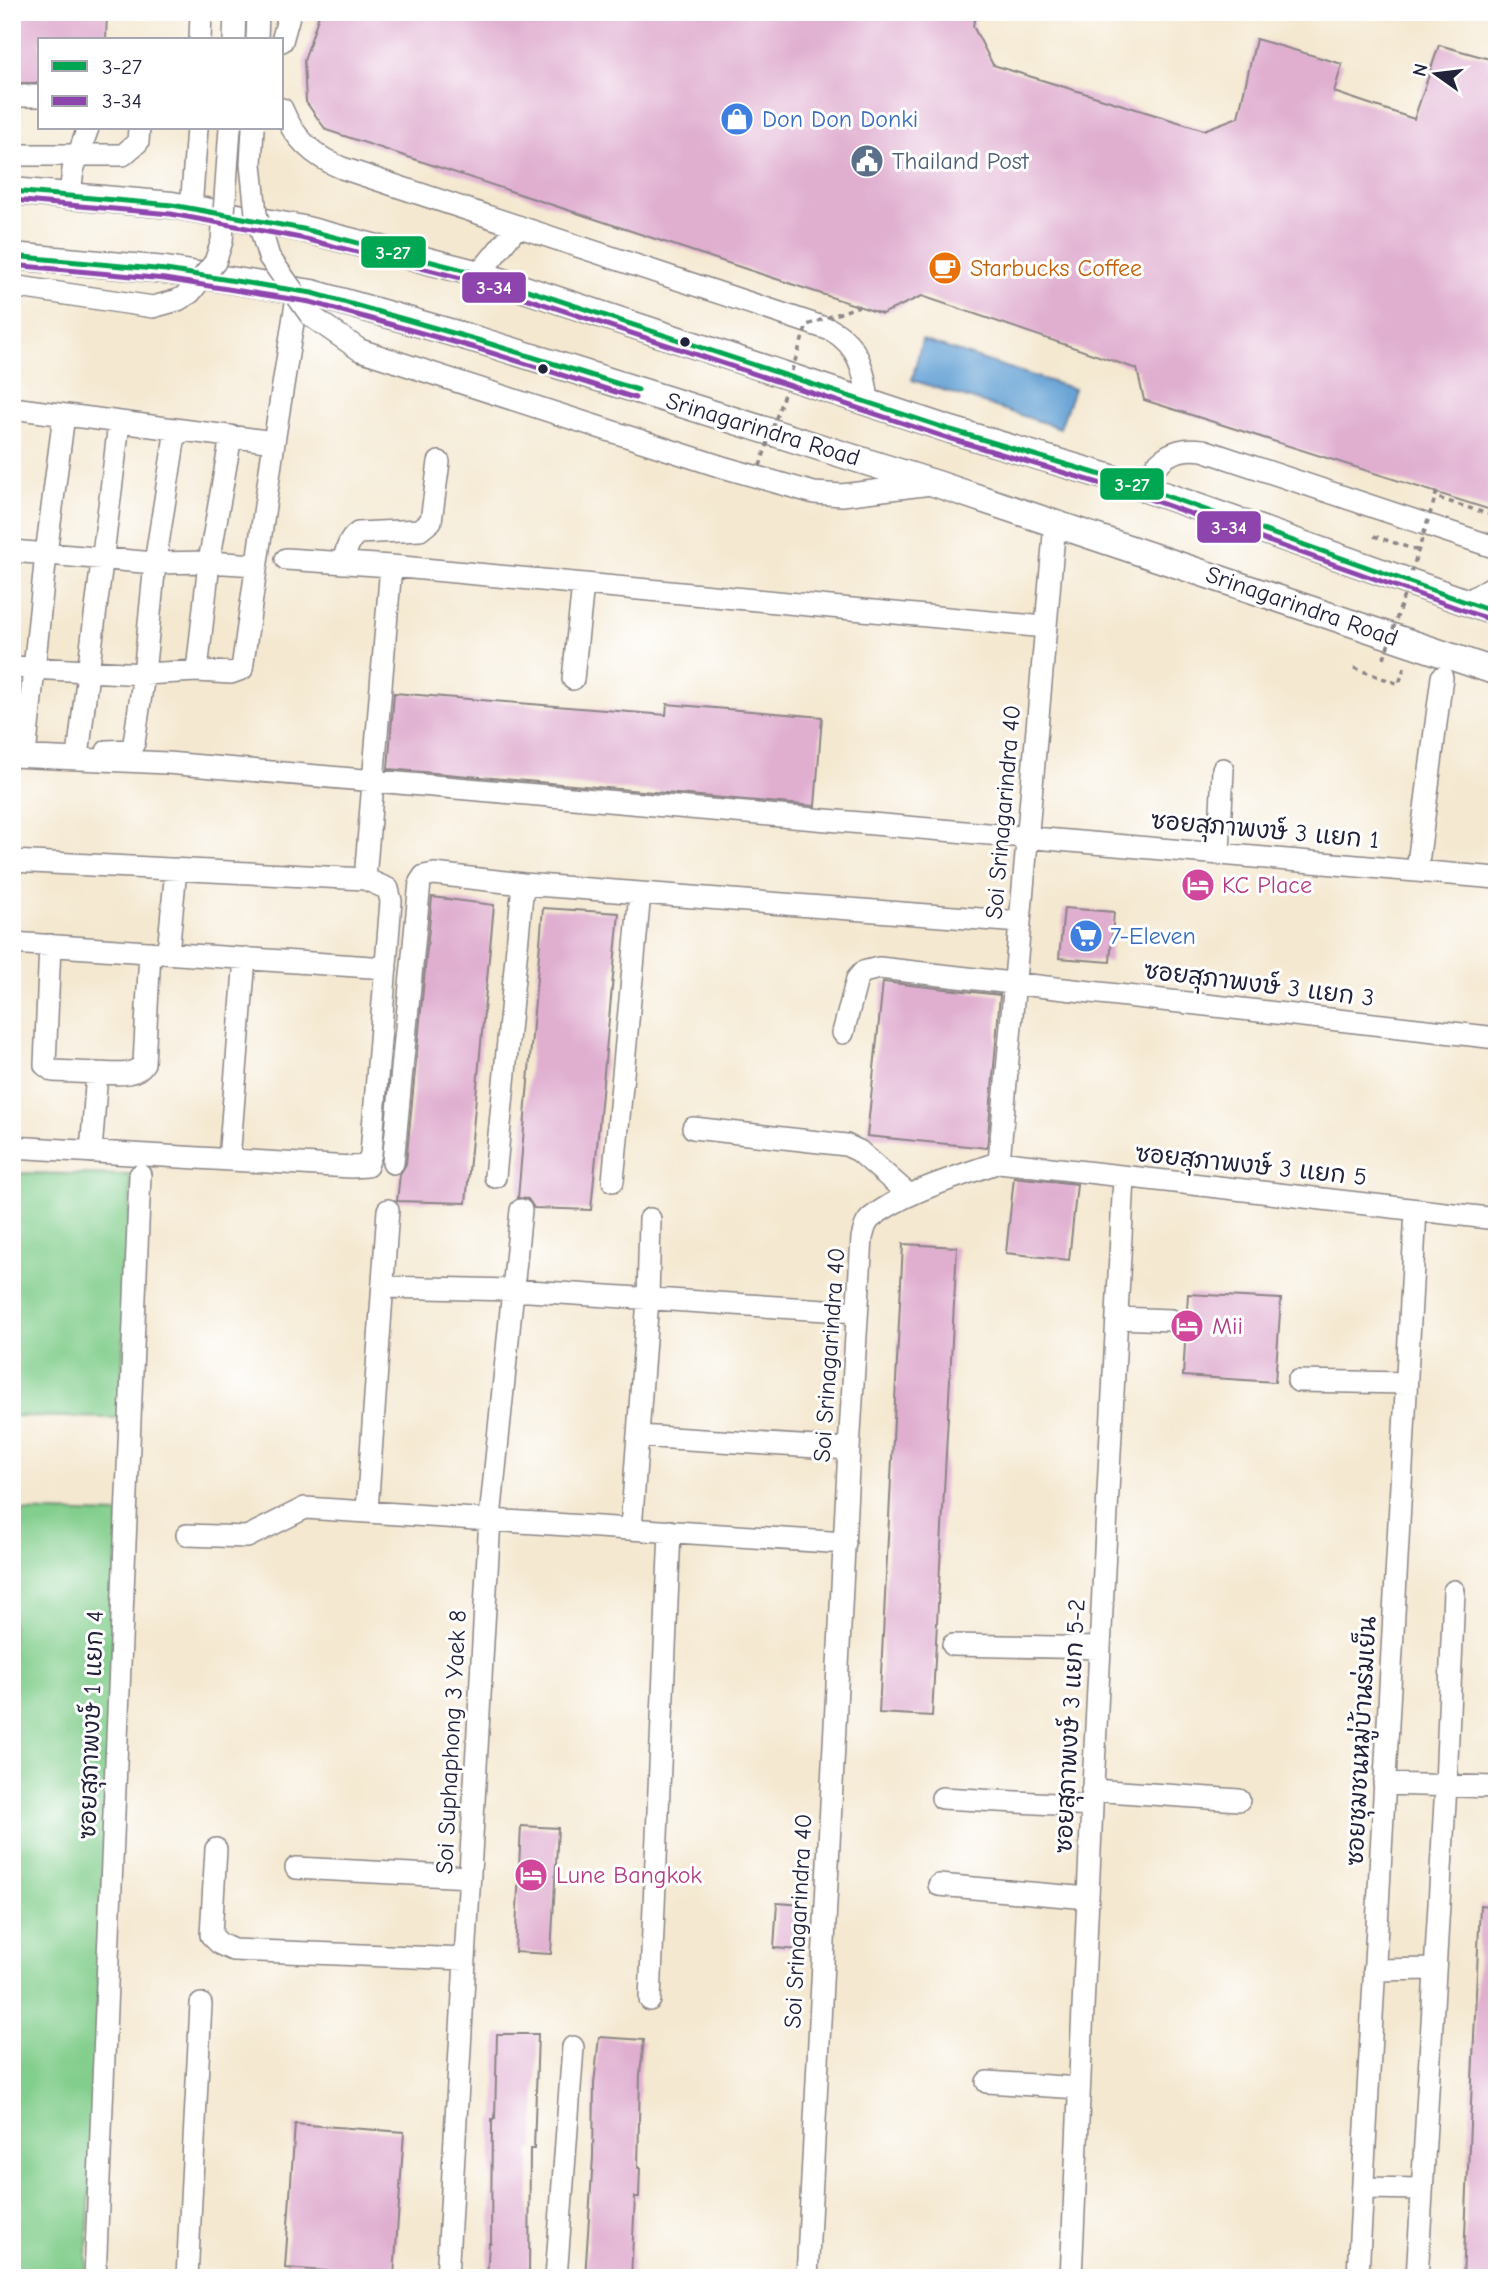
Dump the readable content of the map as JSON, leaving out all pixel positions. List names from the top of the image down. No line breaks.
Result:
{"streets":{"main road":["Srinagarindra Road"],"street":["Soi Srinagarindra 40","ซอยสุภาพงษ์ 3 แยก 1","ซอยสุภาพงษ์ 3 แยก 3","ซอยสุภาพงษ์ 3 แยก 5","ซอยสุภาพงษ์ 1 แยก 4","ซอยสุภาพงษ์ 3 แยก 5-2","ซอยชุมชนหมู่บ้านร่มเย็น","Soi Suphaphong 3 Yaek 8"]},"crossings":[["Srinagarindra Road","Soi Srinagarindra 40"],["Soi Srinagarindra 40","ซอยสุภาพงษ์ 3 แยก 1"],["Soi Srinagarindra 40","ซอยสุภาพงษ์ 3 แยก 3"],["Soi Srinagarindra 40","ซอยสุภาพงษ์ 3 แยก 5"],["ซอยสุภาพงษ์ 3 แยก 5","ซอยสุภาพงษ์ 3 แยก 5-2"],["ซอยสุภาพงษ์ 3 แยก 5","ซอยชุมชนหมู่บ้านร่มเย็น"]],"places":{"shop":["Don Don Donki"],"public building":["Thailand Post"],"cafe":["Starbucks Coffee"],"hotel":["KC Place","Mii","Lune Bangkok"],"supermarket":["7-Eleven"]},"lines":["transit line 3-27","transit line 3-34"],"legend":["3-27","3-34"],"north":"left"}
